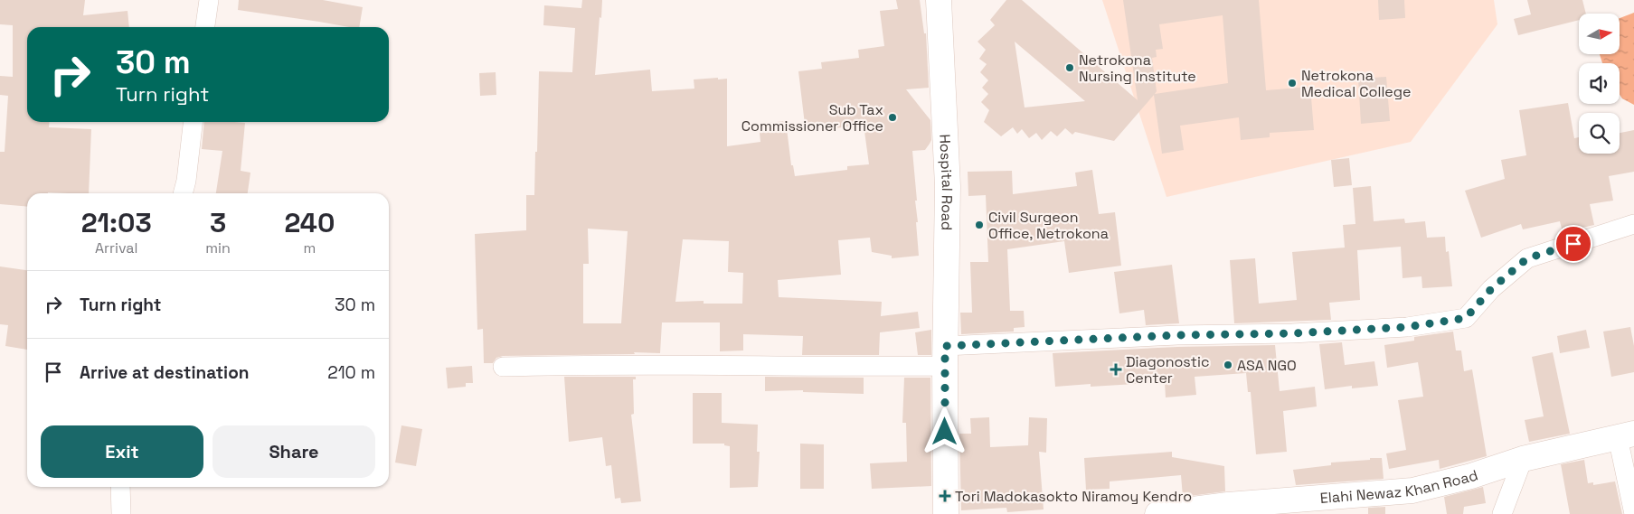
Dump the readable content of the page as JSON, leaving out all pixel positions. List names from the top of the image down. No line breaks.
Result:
{"streets":{"street":["Hospital Road","Elahi Newaz Khan Road"]},"places":{"other":["Netrokona Nursing Institute","Netrokona Medical College","Sub Tax Commissioner Office","Civil Surgeon Office, Netrokona","ASA NGO"],"health":["Diagonostic Center","Tori Madokasokto Niramoy Kendro"]},"north":"right","page":{"turn":["30 m","Turn right"],"eta":["21:03","Arrival","3","min","240","m"],"list":[{"name":"Turn right","value":"30 m"},{"name":"Arrive at destination","value":"210 m"}],"buttons":["Exit","Share"]}}
